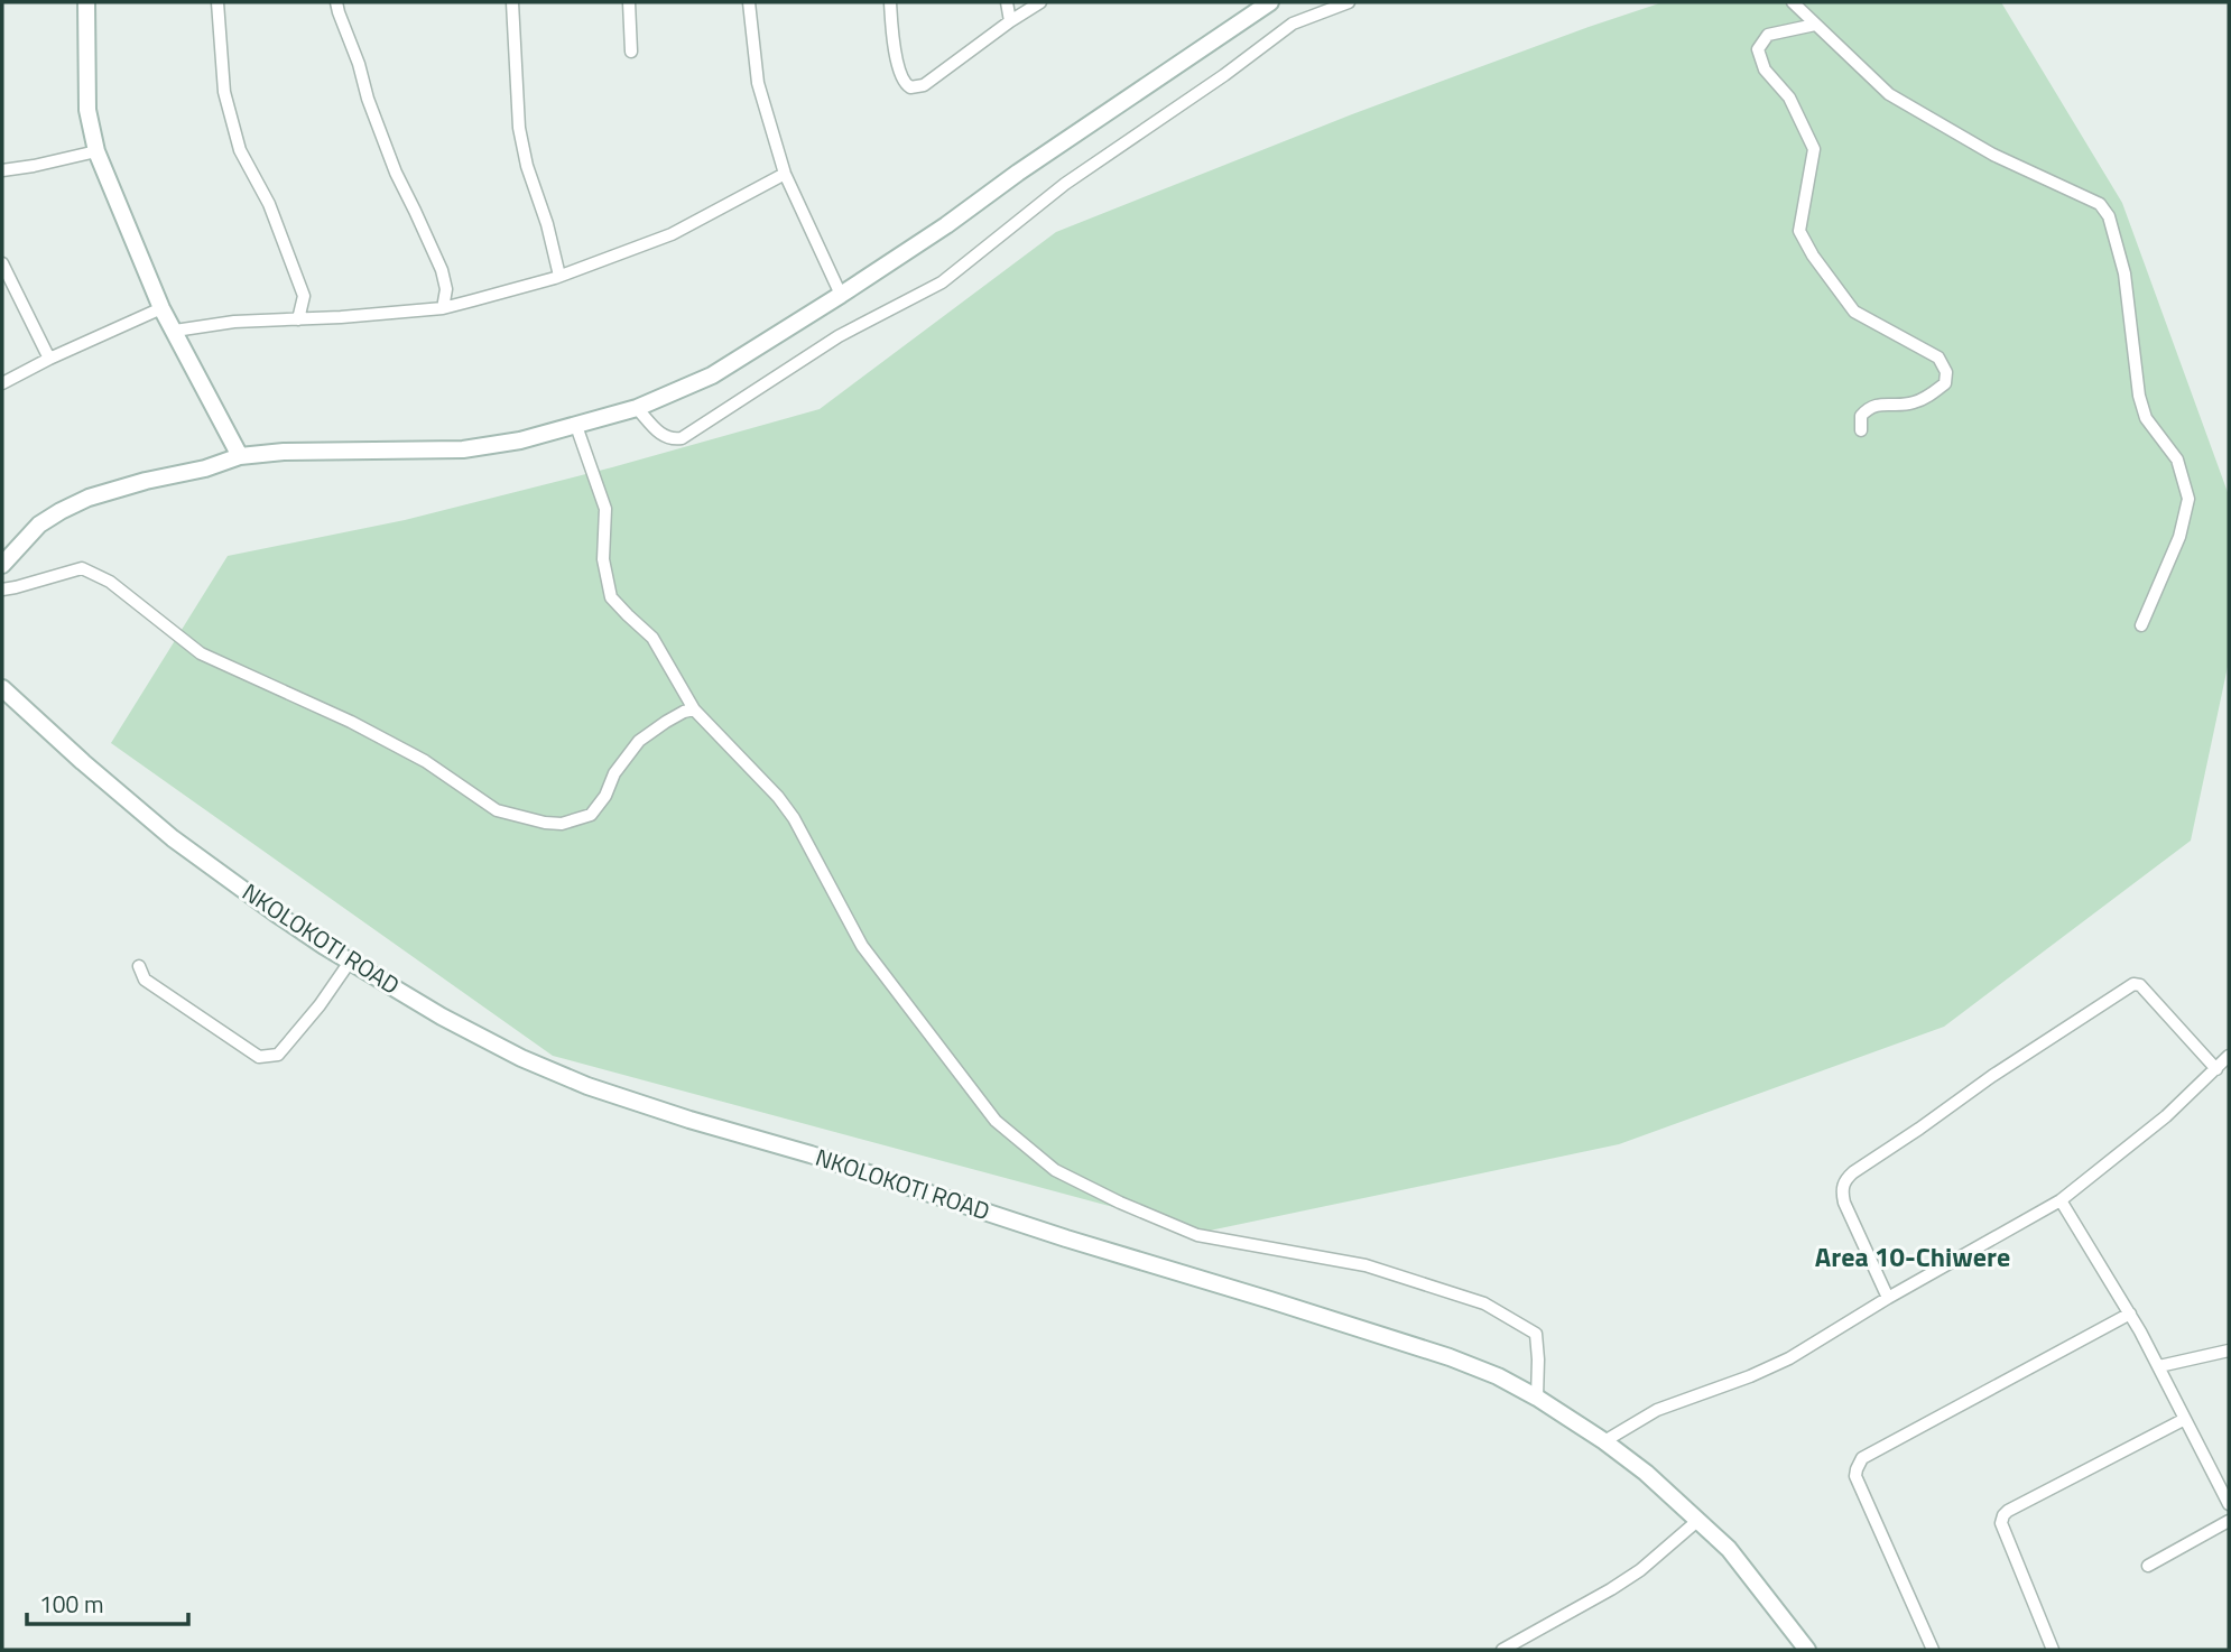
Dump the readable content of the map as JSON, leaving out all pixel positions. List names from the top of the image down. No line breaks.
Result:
{"streets":{"main road":["NKOLOKOTI ROAD"]},"districts":["Area 10-Chiwere"],"scale_bar":"100 m"}
